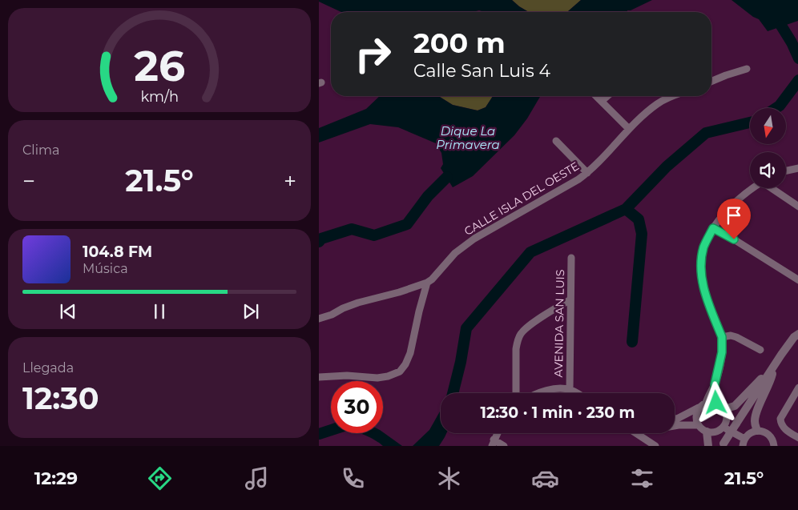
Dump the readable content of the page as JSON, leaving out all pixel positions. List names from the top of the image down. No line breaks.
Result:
{"streets":{"street":["CALLE ISLA DEL OESTE","AVENIDA SAN LUIS"]},"water":["Dique La Primavera"],"north":"bottom","page":{"turn":["200 m","Calle San Luis 4"],"tile":["Clima",["Llegada","12:30"]],"heat":["−","21.5°","+"],"song":["104.8 FM","Música"],"limit":"30","trip":"12:30 · 1 min · 230 m","tabs":["12:29","21.5°"],"gauge":["26","km/h"]}}
